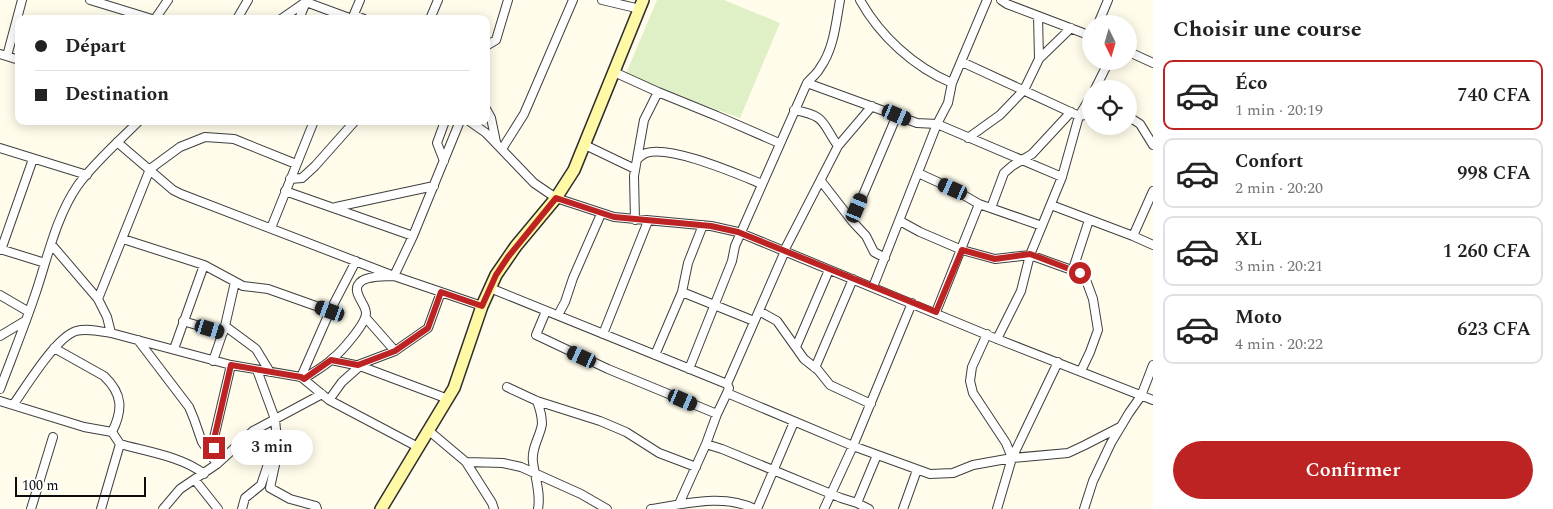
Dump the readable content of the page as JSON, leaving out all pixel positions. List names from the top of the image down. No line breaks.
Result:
{"scale_bar":"100 m","north":"bottom","page":{"heading":"Choisir une course","banner":["Départ","Destination"],"list":[{"name":"Éco","note":"1 min · 20:19","value":"740 CFA"},{"name":"Confort","note":"2 min · 20:20","value":"998 CFA"},{"name":"XL","note":"3 min · 20:21","value":"1 260 CFA"},{"name":"Moto","note":"4 min · 20:22","value":"623 CFA"}],"bubble":"3 min","buttons":"Confirmer","scale":"100 m"}}
